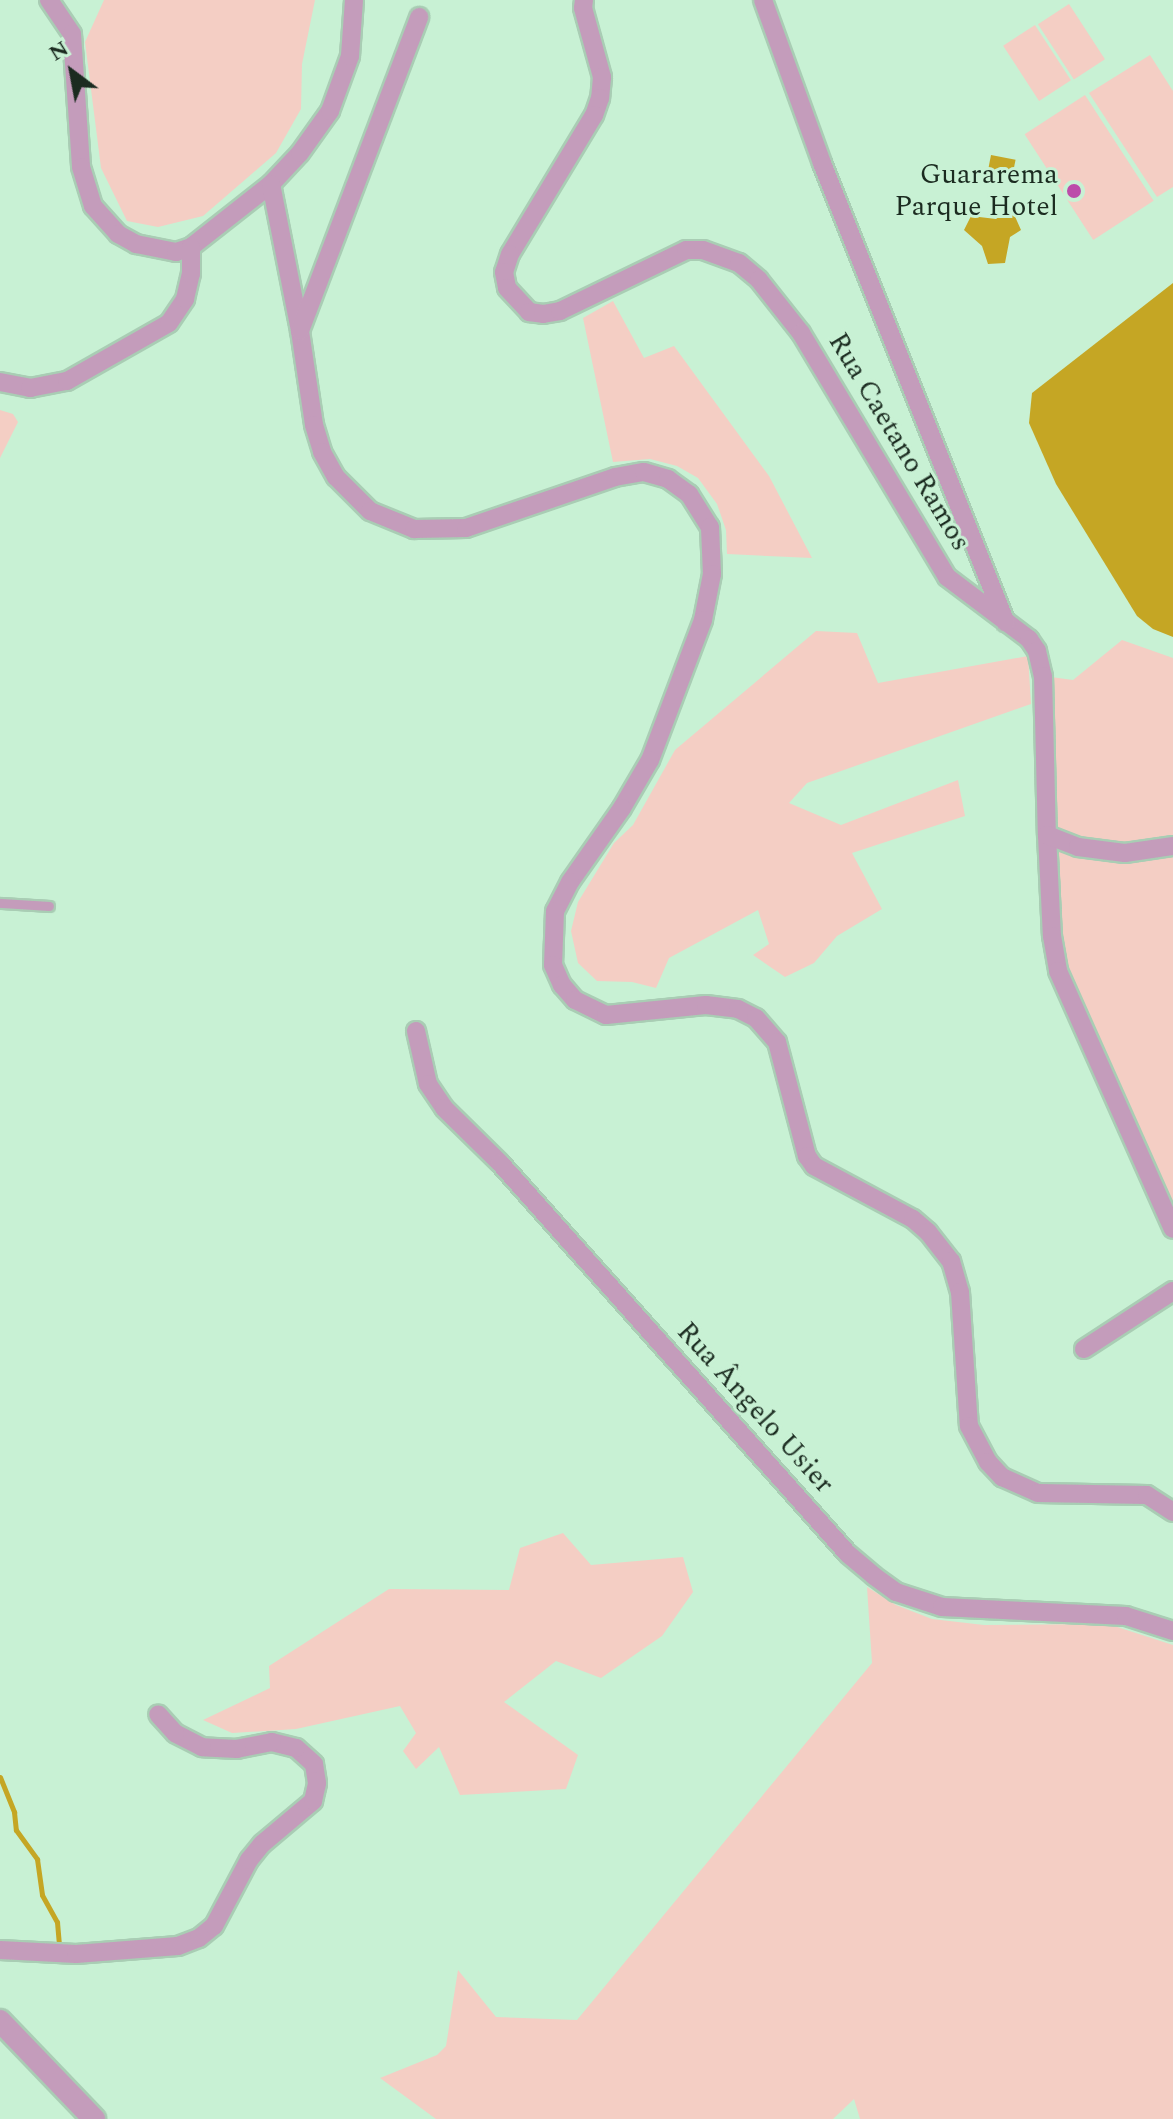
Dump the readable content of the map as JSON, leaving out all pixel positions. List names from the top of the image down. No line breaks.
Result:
{"streets":{"street":["Rua Caetano Ramos","Rua Ângelo Usier"]},"places":["Guararema Parque Hotel"],"north":"top left"}
